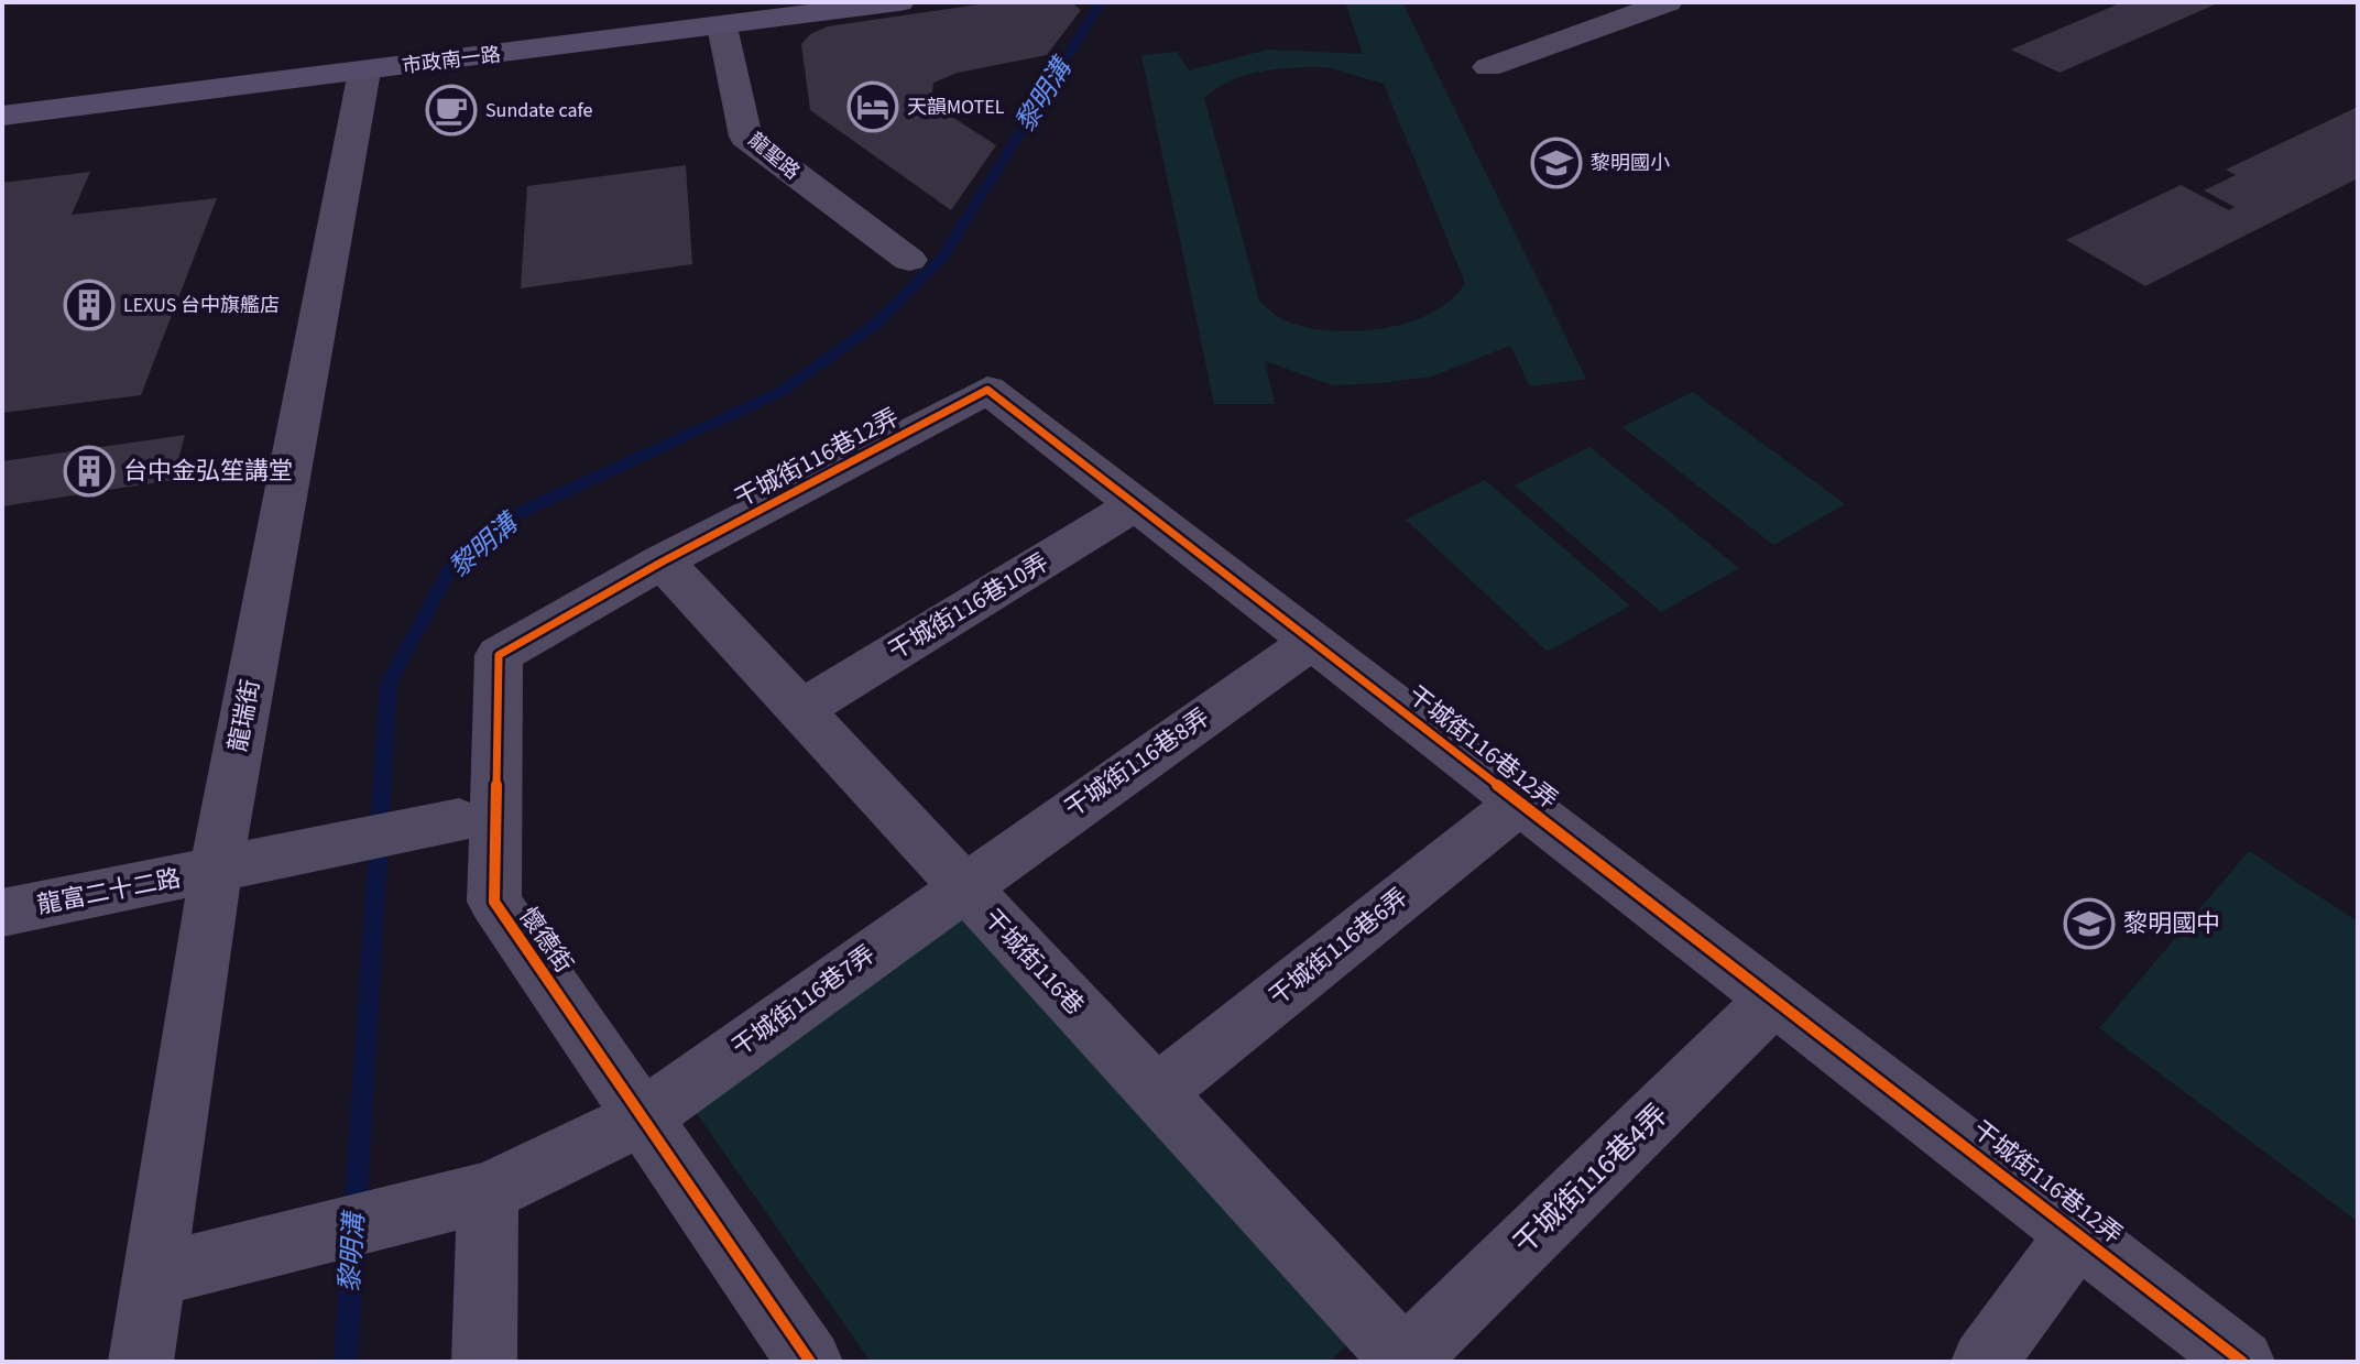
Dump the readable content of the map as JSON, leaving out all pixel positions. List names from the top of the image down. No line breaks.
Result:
{"streets":{"street":["市政南一路","龍聖路","干城街116巷12弄","干城街116巷10弄","龍瑞街","干城街116巷8弄","龍富二十二路","懷德街","干城街116巷6弄","干城街116巷","干城街116巷7弄","干城街116巷4弄"]},"crossings":[["市政南一路","龍聖路"],["市政南一路","龍瑞街"],["干城街116巷12弄","干城街116巷10弄"],["干城街116巷12弄","干城街116巷8弄"],["干城街116巷12弄","懷德街"],["干城街116巷12弄","干城街116巷6弄"],["干城街116巷12弄","干城街116巷"],["干城街116巷12弄","干城街116巷4弄"],["干城街116巷10弄","干城街116巷"],["龍瑞街","龍富二十二路"],["龍瑞街","干城街116巷7弄"],["干城街116巷8弄","干城街116巷"],["干城街116巷8弄","干城街116巷7弄"],["懷德街","干城街116巷"],["懷德街","干城街116巷7弄"],["干城街116巷6弄","干城街116巷"],["干城街116巷","干城街116巷7弄"],["干城街116巷","干城街116巷4弄"]],"water":["黎明溝"],"places":{"hotel":["天韻MOTEL"],"cafe":["Sundate cafe"],"school or university":["黎明國小","黎明國中"],"building":["LEXUS 台中旗艦店","台中金弘笙講堂"]}}
